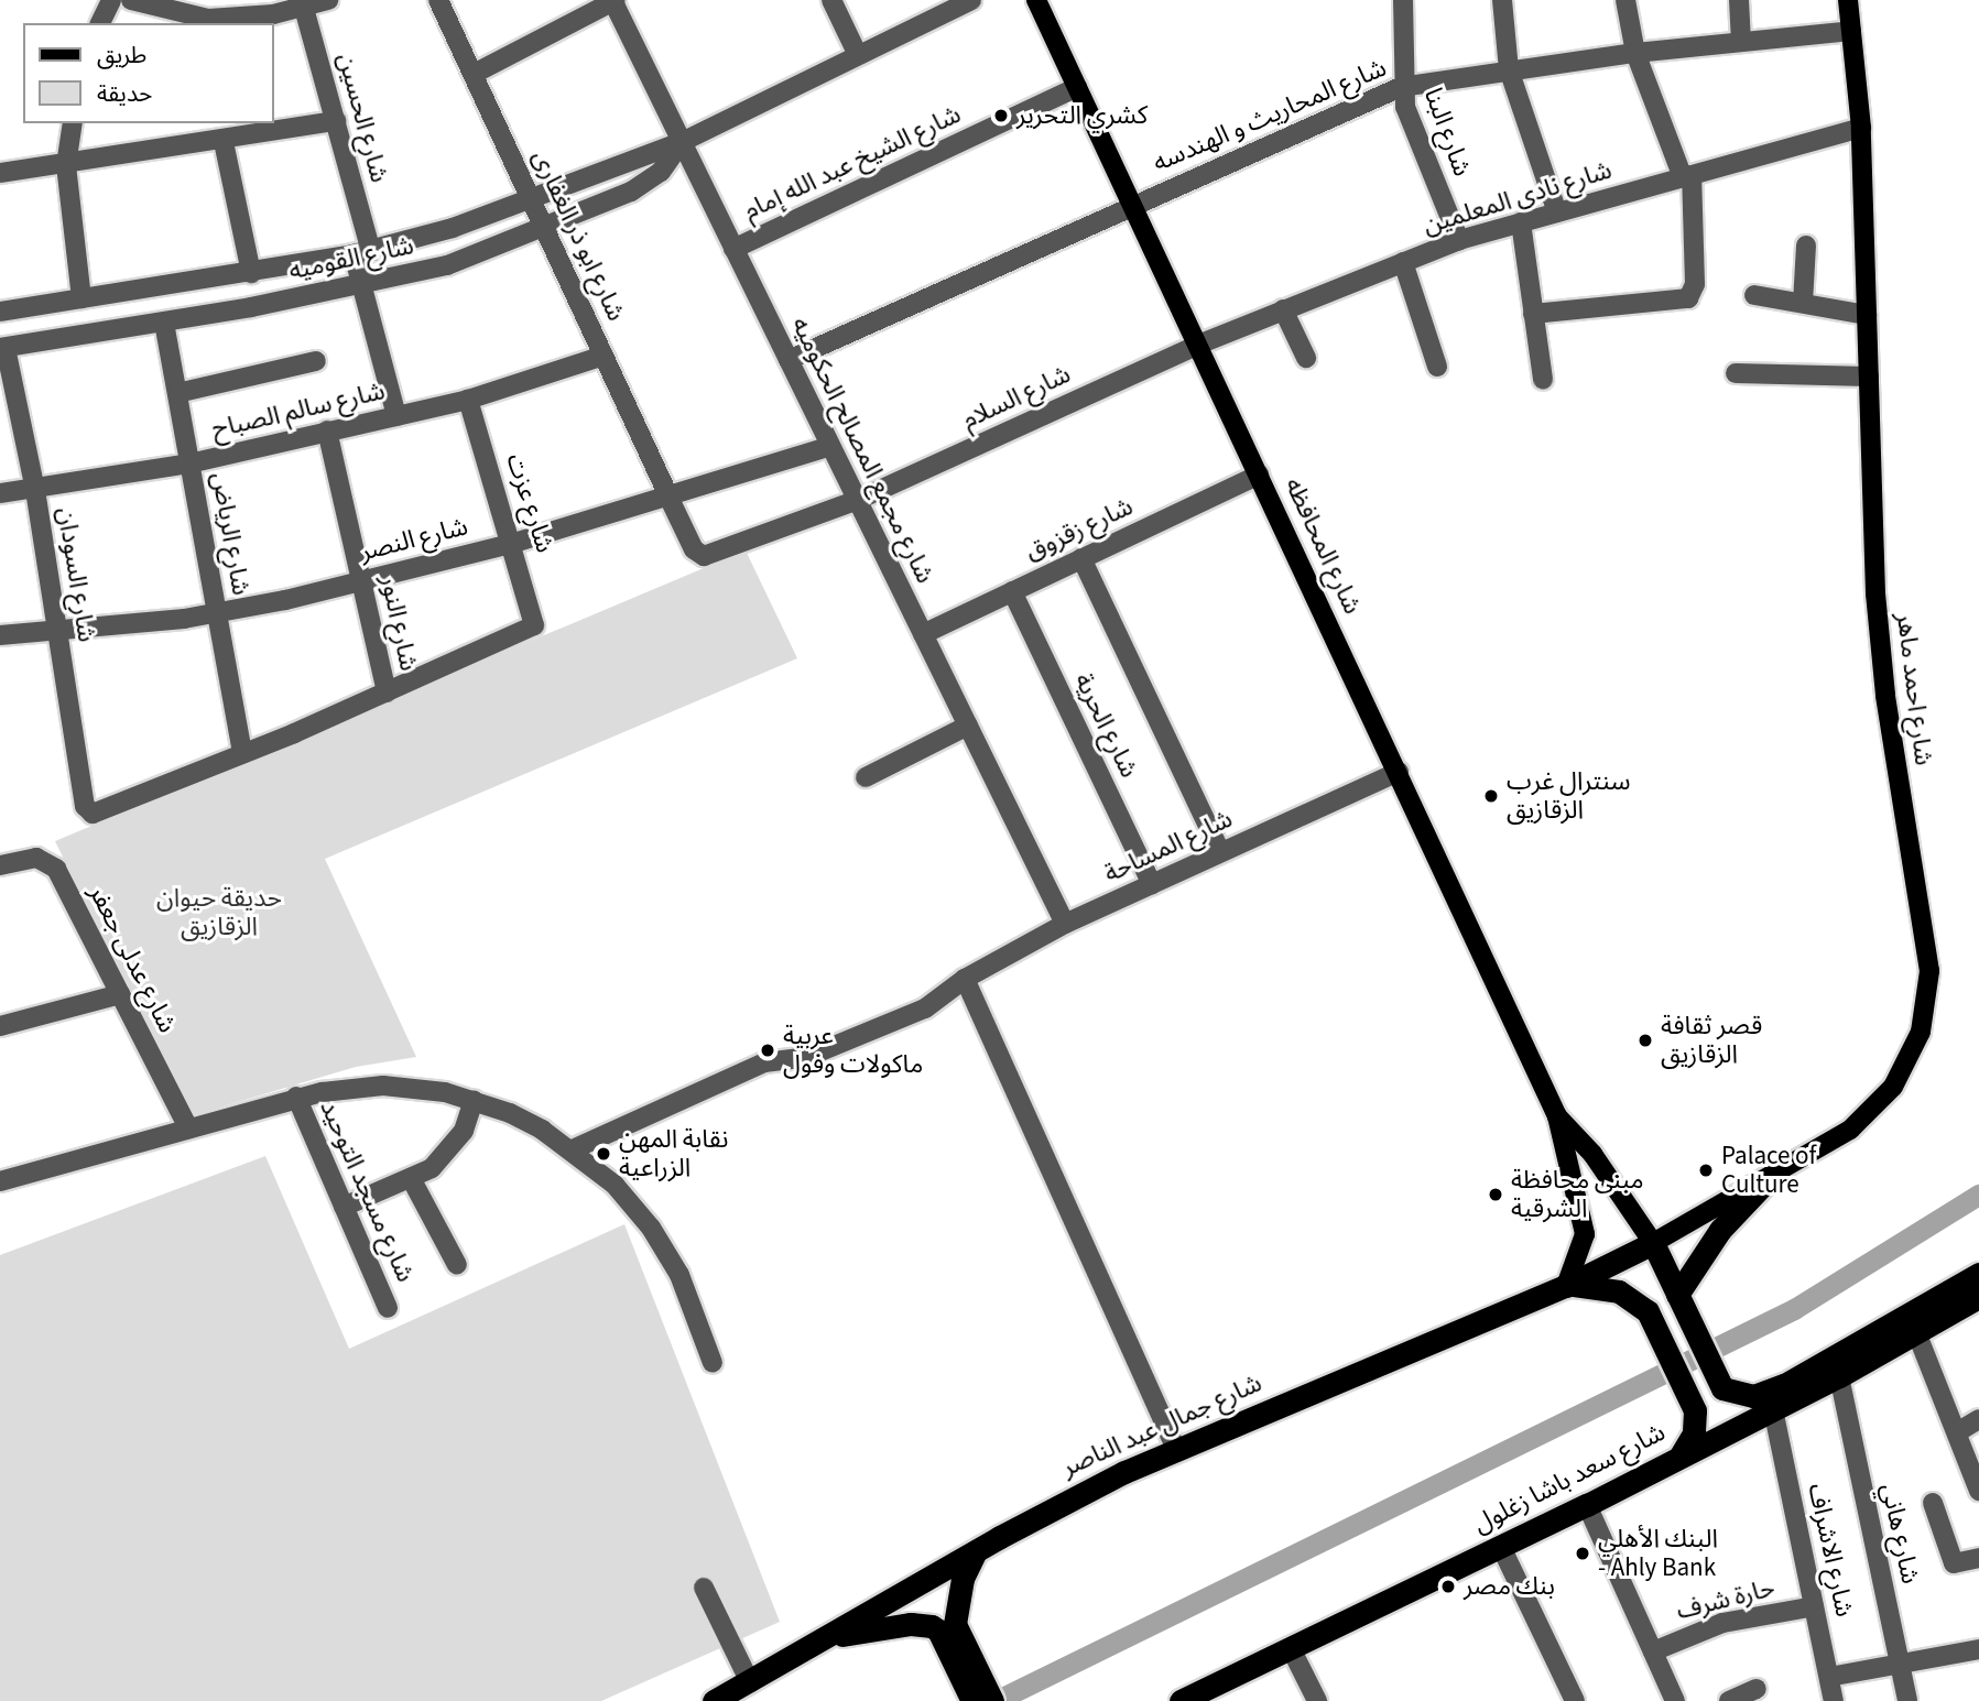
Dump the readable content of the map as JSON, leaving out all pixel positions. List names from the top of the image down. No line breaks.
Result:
{"streets":{"highway":["شارع جمال عبد الناصر","شارع سعد باشا زغلول"],"main road":["شارع المحافظه","شارع احمد ماهر"],"street":["شارع المحاريث و الهندسه","شارع الحسين","شارع البنا","شارع الشيخ عبد الله إمام","شارع نادى المعلمين","شارع ابو ذر الغفارى","شارع القوميه","شارع السلام","شارع سالم الصباح","شارع مجمع المصالح الحكوميه","شارع عزت","شارع زقزوق","شارع الرياض","شارع النصر","شارع السودان","شارع النور","شارع الحرية","شارع المساحة","شارع عدلى جعفر","شارع مسجد التوحيد","شارع هاني","شارع الاشراف","حارة شرف"]},"crossings":[["شارع المحاريث و الهندسه","شارع البنا"],["شارع المحاريث و الهندسه","شارع مجمع المصالح الحكوميه"],["شارع المحاريث و الهندسه","شارع المحافظه"],["شارع المحاريث و الهندسه","شارع احمد ماهر"],["شارع الحسين","شارع القوميه"],["شارع الحسين","شارع سالم الصباح"],["شارع البنا","شارع نادى المعلمين"],["شارع الشيخ عبد الله إمام","شارع مجمع المصالح الحكوميه"],["شارع الشيخ عبد الله إمام","شارع المحافظه"],["شارع نادى المعلمين","شارع السلام"],["شارع نادى المعلمين","شارع المحافظه"],["شارع نادى المعلمين","شارع احمد ماهر"],["شارع ابو ذر الغفارى","شارع القوميه"],["شارع ابو ذر الغفارى","شارع السلام"],["شارع ابو ذر الغفارى","شارع سالم الصباح"],["شارع ابو ذر الغفارى","شارع النصر"],["شارع القوميه","شارع مجمع المصالح الحكوميه"],["شارع القوميه","شارع الرياض"],["شارع القوميه","شارع السودان"],["شارع السلام","شارع مجمع المصالح الحكوميه"],["شارع السلام","شارع النصر"],["شارع السلام","شارع المحافظه"],["شارع سالم الصباح","شارع عزت"],["شارع سالم الصباح","شارع الرياض"],["شارع سالم الصباح","شارع السودان"],["شارع سالم الصباح","شارع النور"],["شارع مجمع المصالح الحكوميه","شارع زقزوق"],["شارع مجمع المصالح الحكوميه","شارع النصر"],["شارع مجمع المصالح الحكوميه","شارع المساحة"],["شارع عزت","شارع النصر"],["شارع عزت","شارع النور"],["شارع زقزوق","شارع المحافظه"],["شارع زقزوق","شارع الحرية"],["شارع الرياض","شارع النصر"],["شارع الرياض","شارع السودان"],["شارع النصر","شارع السودان"],["شارع النصر","شارع النور"],["شارع المحافظه","شارع احمد ماهر"],["شارع المحافظه","شارع المساحة"],["شارع المحافظه","شارع جمال عبد الناصر"],["شارع احمد ماهر","شارع جمال عبد الناصر"],["شارع الحرية","شارع المساحة"],["شارع سعد باشا زغلول","شارع هاني"],["شارع سعد باشا زغلول","شارع الاشراف"],["شارع الاشراف","حارة شرف"]],"parks":["حديقة حيوان الزقازيق"],"places":["كشري التحرير","سنترال غرب الزقازيق","قصر ثقافة الزقازيق","عربية ماكولات وفول","نقابة المهن الزراعية","Palace of Culture","مبنى محافظة الشرقية","البنك الأهلي - Ahly Bank","بنك مصر"],"legend":["طريق","حديقة"]}
